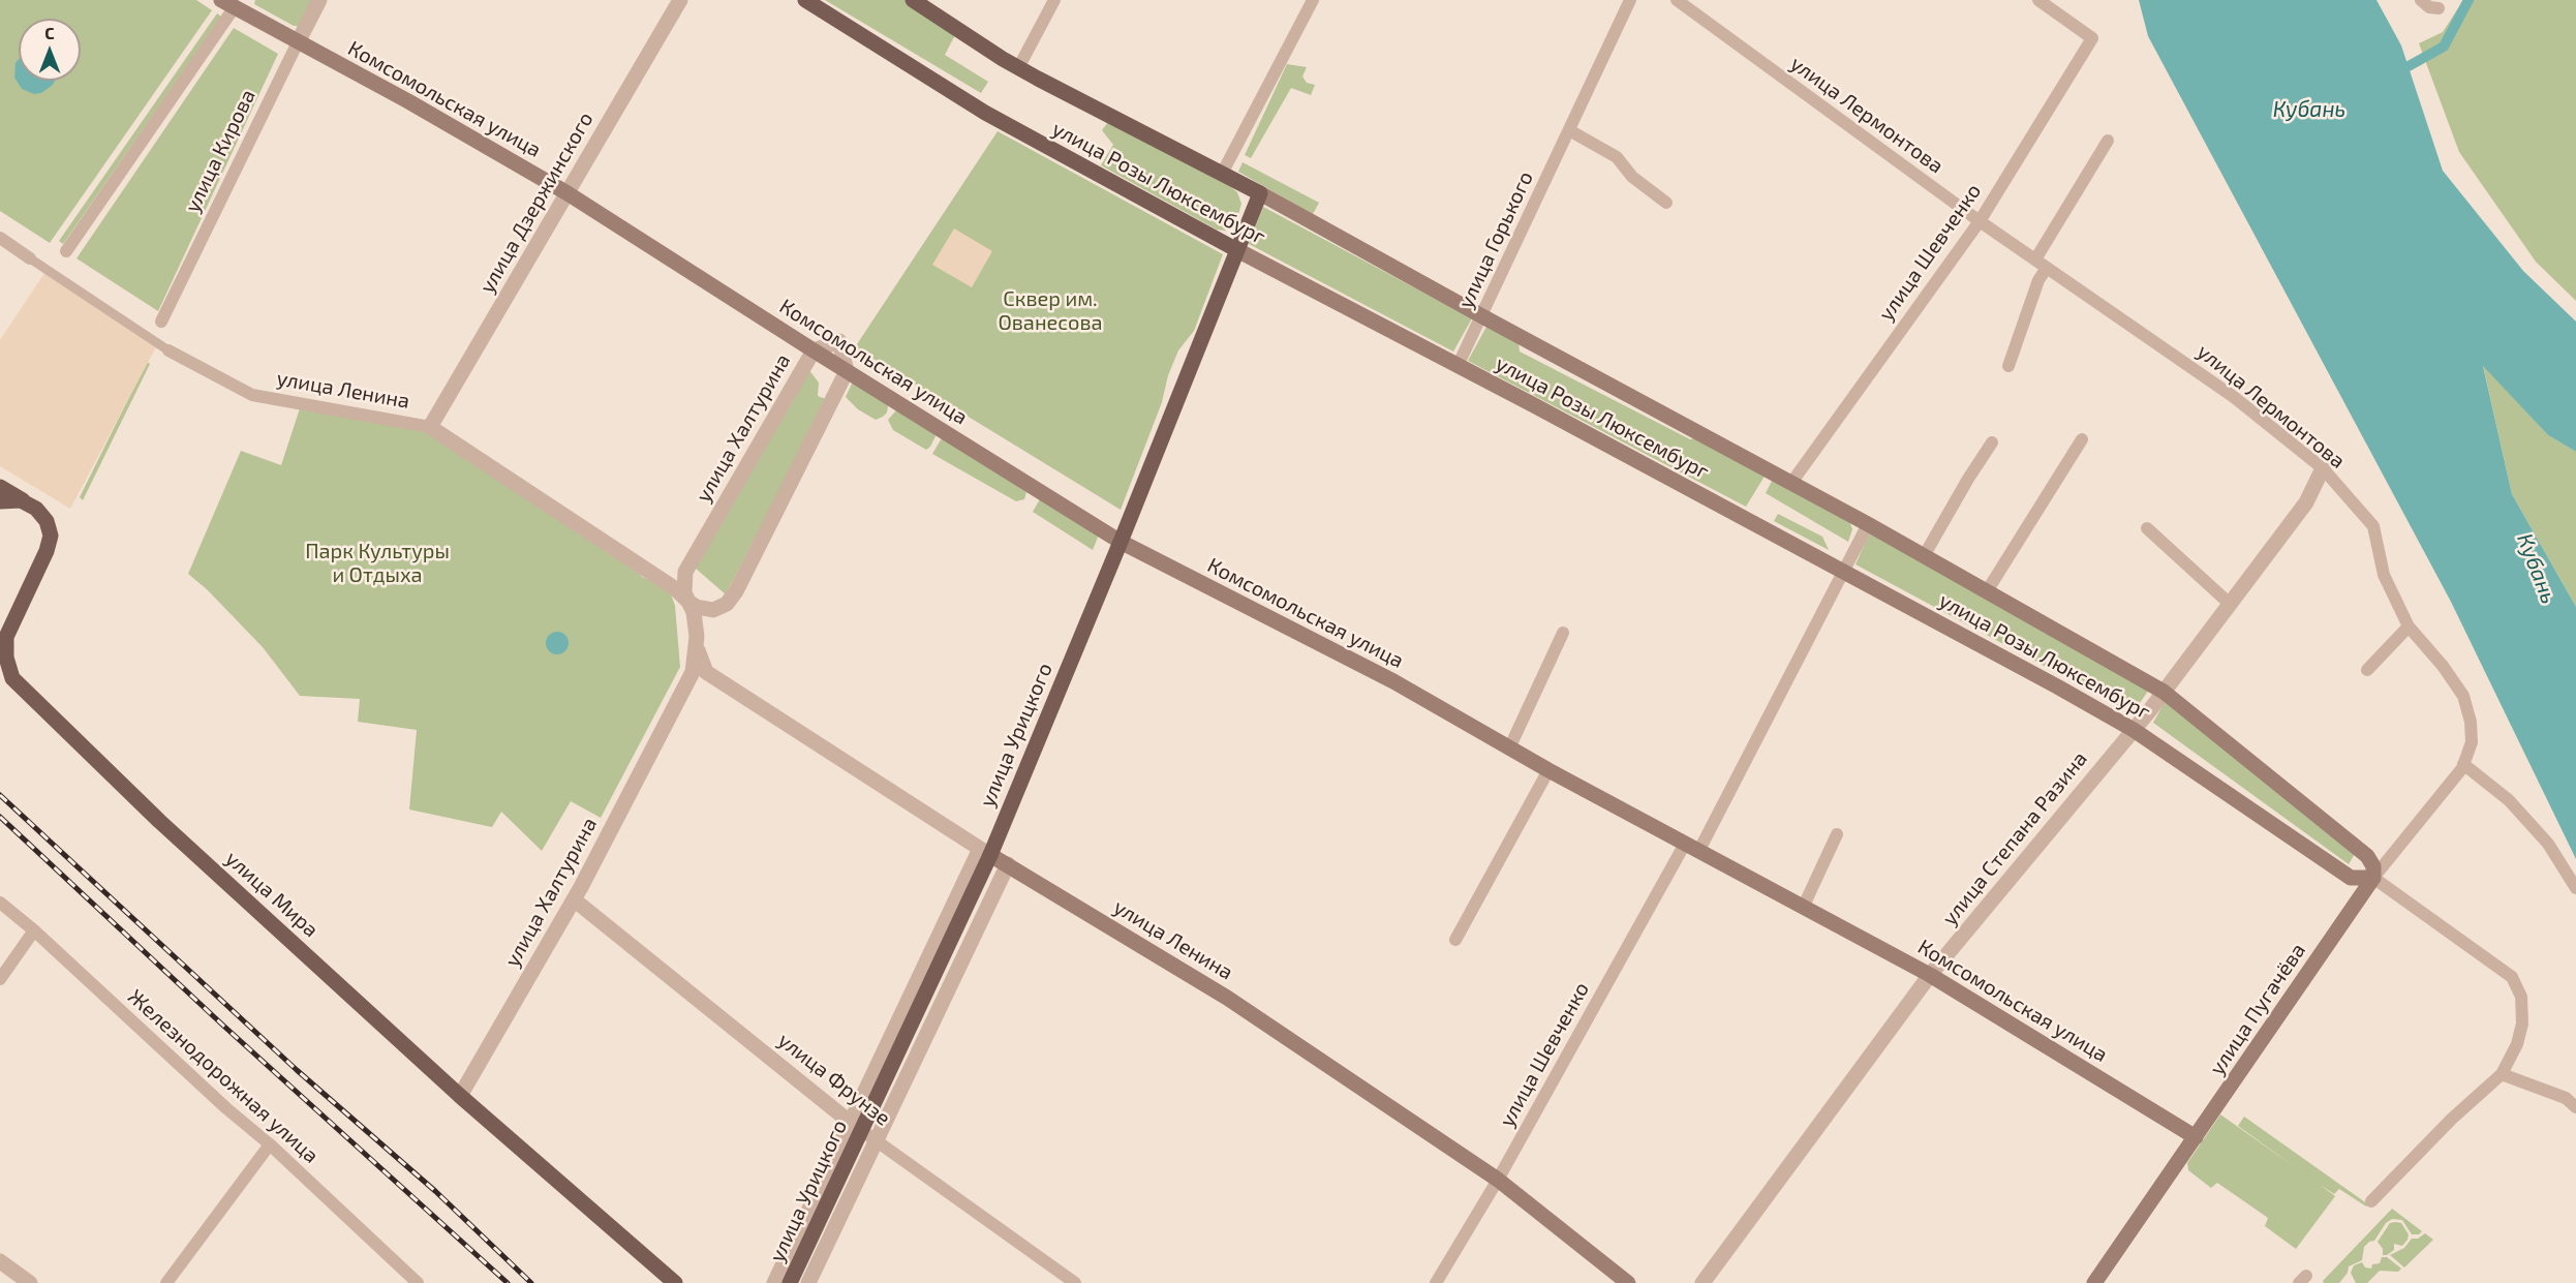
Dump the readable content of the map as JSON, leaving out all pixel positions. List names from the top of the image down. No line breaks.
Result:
{"streets":{"main road":["Комсомольская улица","улица Розы Люксембург","улица Ленина","улица Урицкого","улица Мира","улица Пугачёва"],"street":["улица Лермонтова","улица Кирова","улица Дзержинского","улица Горького","улица Шевченко","улица Халтурина","улица Степана Разина","Железнодорожная улица","улица Фрунзе"]},"crossings":[["Комсомольская улица","улица Кирова"],["Комсомольская улица","улица Дзержинского"],["Комсомольская улица","улица Шевченко"],["Комсомольская улица","улица Халтурина"],["Комсомольская улица","улица Урицкого"],["Комсомольская улица","улица Степана Разина"],["Комсомольская улица","улица Пугачёва"],["улица Лермонтова","улица Шевченко"],["улица Лермонтова","улица Степана Разина"],["улица Лермонтова","улица Пугачёва"],["улица Розы Люксембург","улица Горького"],["улица Розы Люксембург","улица Шевченко"],["улица Розы Люксембург","улица Урицкого"],["улица Розы Люксембург","улица Степана Разина"],["улица Розы Люксембург","улица Пугачёва"],["улица Дзержинского","улица Ленина"],["улица Шевченко","улица Ленина"],["улица Ленина","улица Халтурина"],["улица Ленина","улица Урицкого"],["улица Халтурина","улица Мира"],["улица Халтурина","улица Фрунзе"],["улица Урицкого","улица Фрунзе"]],"water":["Кубань"],"parks":["Сквер им. Ованесова","Парк Культуры и Отдыха"],"north":"top"}
